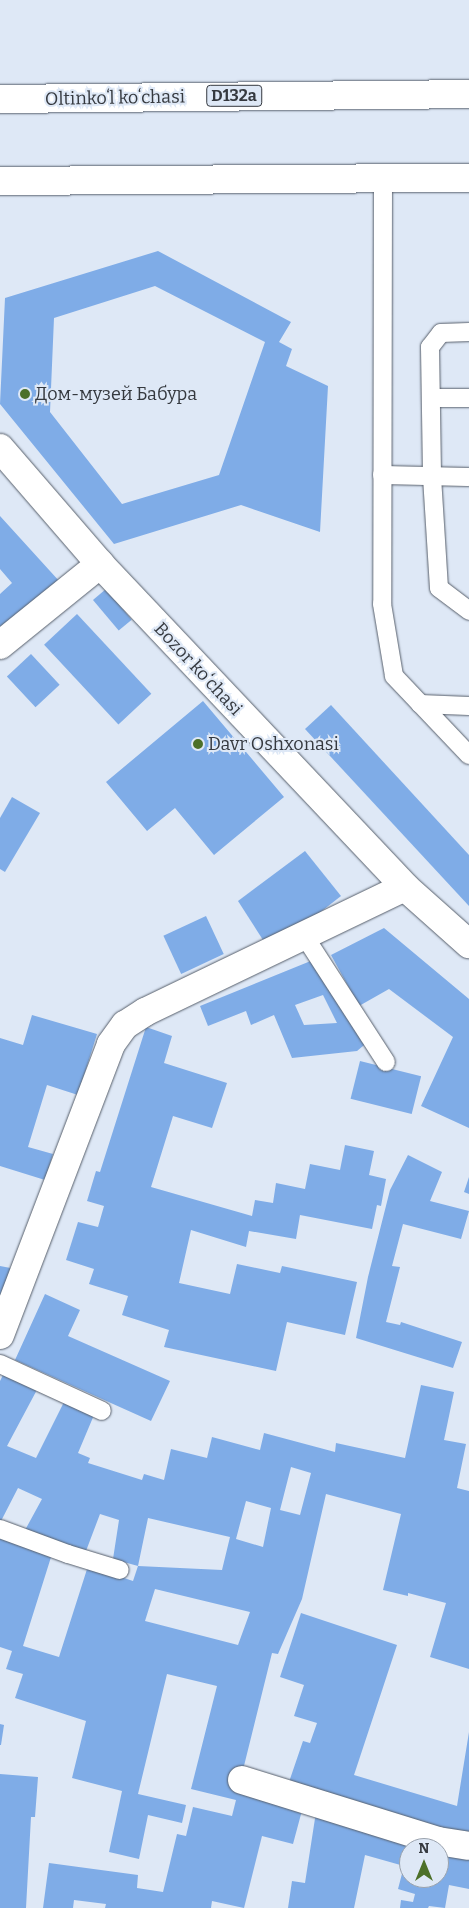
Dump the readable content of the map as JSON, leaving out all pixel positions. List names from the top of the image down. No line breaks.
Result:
{"streets":{"street":["D132a","Oltinkoʻl koʻchasi","Bozor koʻchasi"]},"places":["Дом-музей Бабура","Davr Oshxonasi"],"north":"top"}
